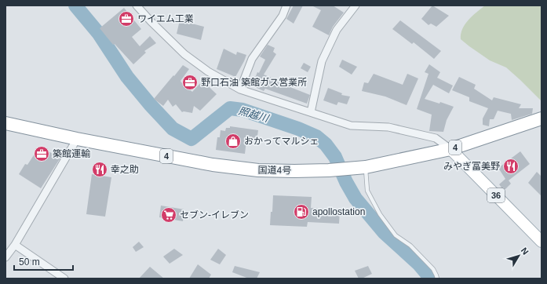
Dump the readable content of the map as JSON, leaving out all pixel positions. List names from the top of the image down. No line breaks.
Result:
{"streets":{"highway":["4","国道4号"],"main road":["36"]},"crossings":[["国道4号","36"]],"water":["照越川"],"places":{"office":["ワイエム工業","野口石油 築館ガス営業所","築館運輸"],"shop":["おかってマルシェ"],"restaurant":["みやぎ冨美野","幸之助"],"fuel station":["apollostation"],"supermarket":["セブン-イレブン"]},"scale_bar":"50 m","north":"top right"}
